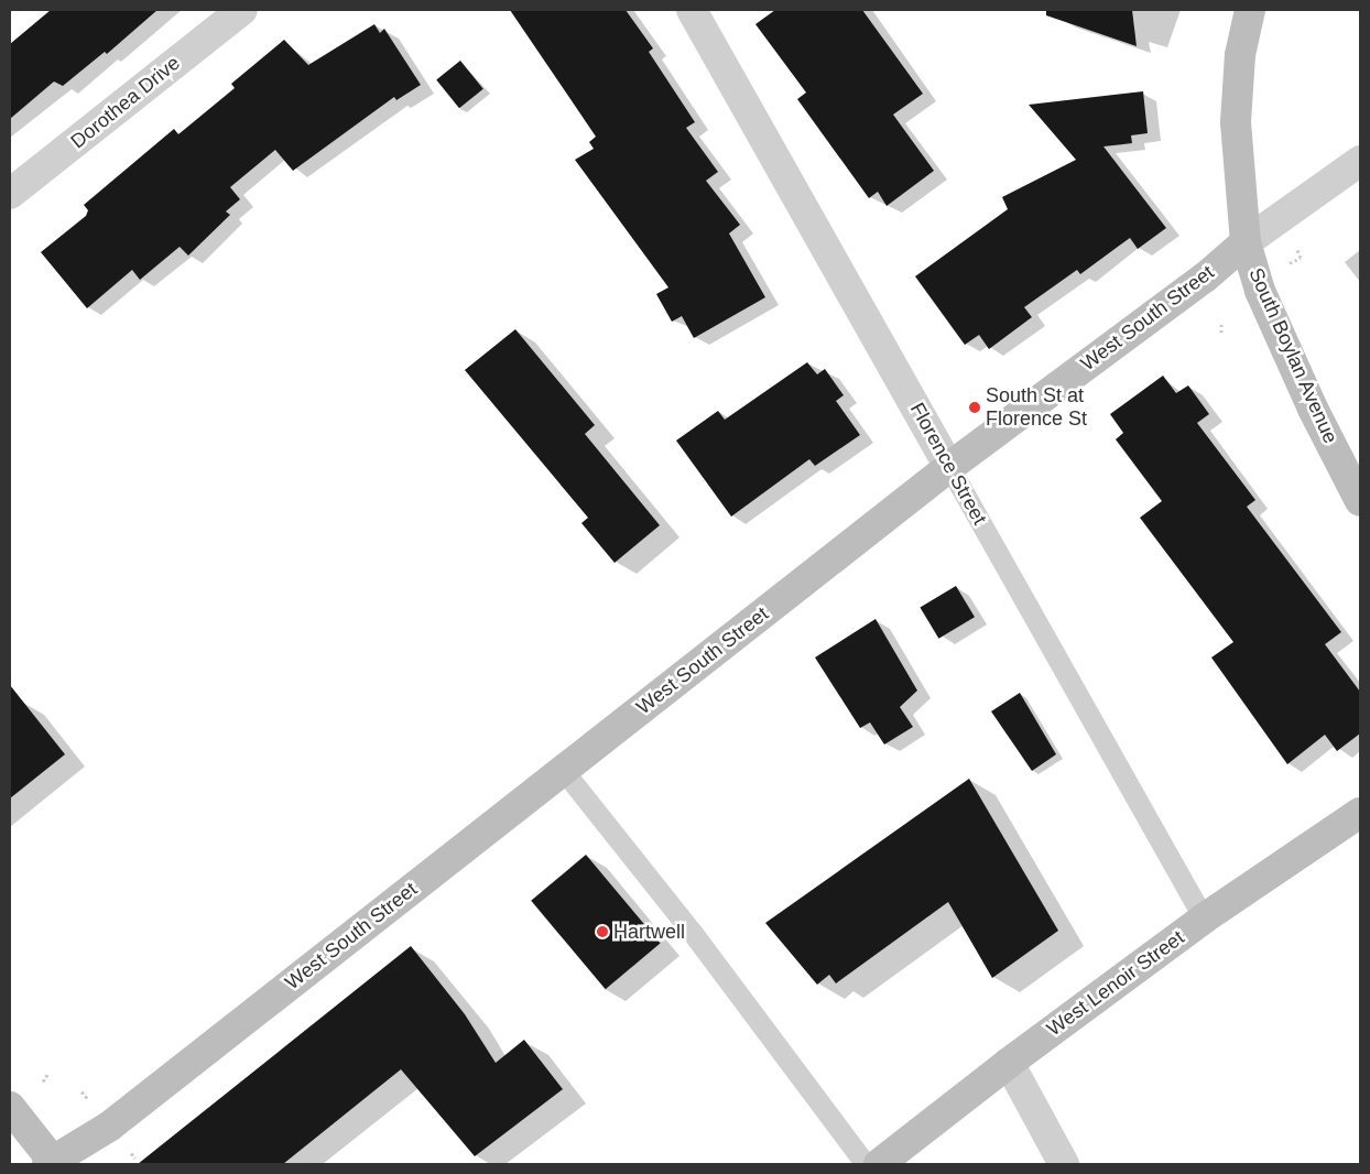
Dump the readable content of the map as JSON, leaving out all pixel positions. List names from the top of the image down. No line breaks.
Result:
{"streets":{"street":["Dorothea Drive","West South Street","South Boylan Avenue","Florence Street","West Lenoir Street"]},"crossings":[["West South Street","South Boylan Avenue"],["West South Street","Florence Street"],["Florence Street","West Lenoir Street"]],"places":["South St at Florence St","Hartwell"]}
